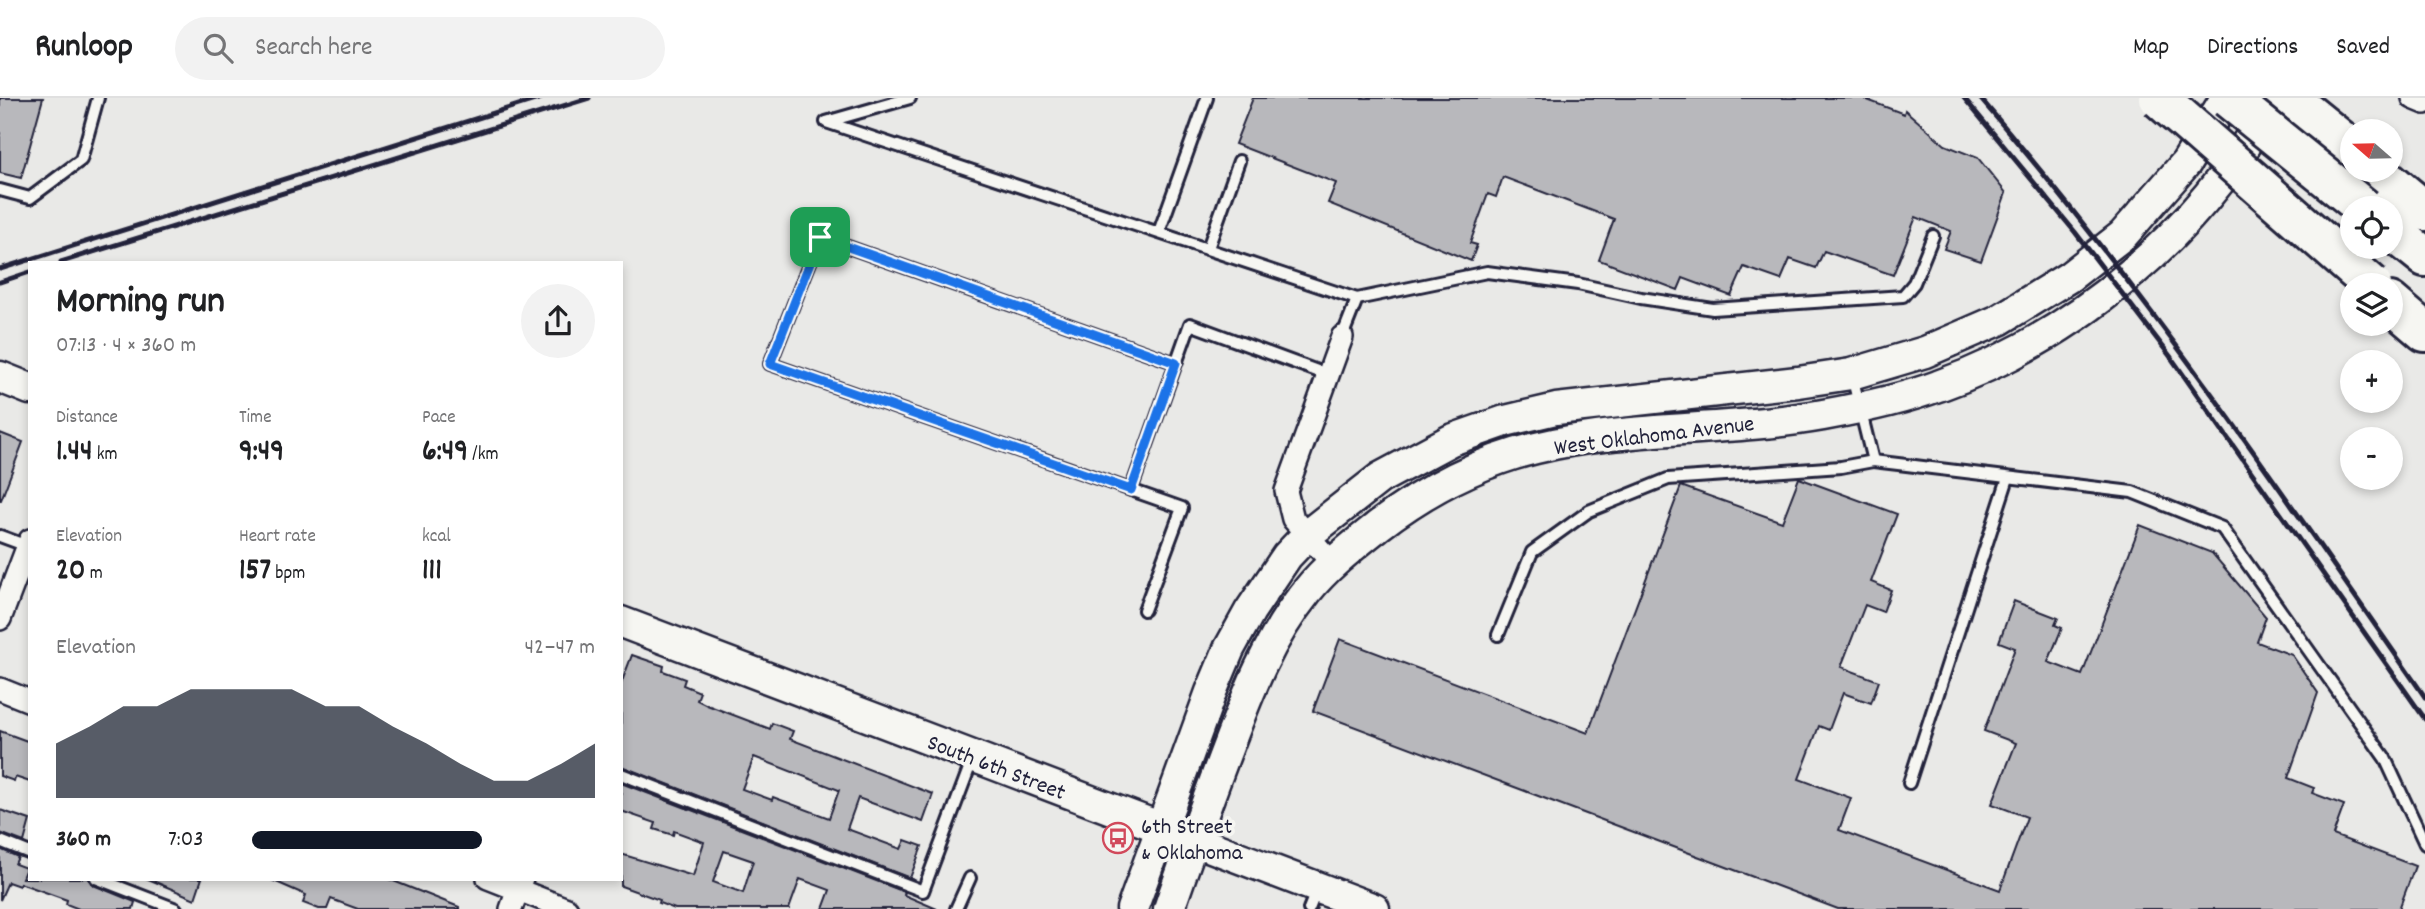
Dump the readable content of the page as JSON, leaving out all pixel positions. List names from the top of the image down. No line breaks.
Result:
{"streets":{"main road":["West Oklahoma Avenue","South 6th Street"]},"crossings":[["West Oklahoma Avenue","South 6th Street"]],"places":{"bus stop":["6th Street & Oklahoma"]},"north":"left","page":{"header":"Runloop","search":"Search here","nav":["Map","Directions","Saved"],"map_buttons":["+","−"],"heading":["Morning run","07:13 · 4 × 360 m"],"stats":[["Distance","1.44 km"],["Time","9:49"],["Pace","6:49 /km"],["Elevation","20 m"],["Heart rate","157 bpm"],["kcal","111"]],"chart":["Elevation","42–47 m"],"list":[{"name":"360 m","note":"7:03"}]}}
